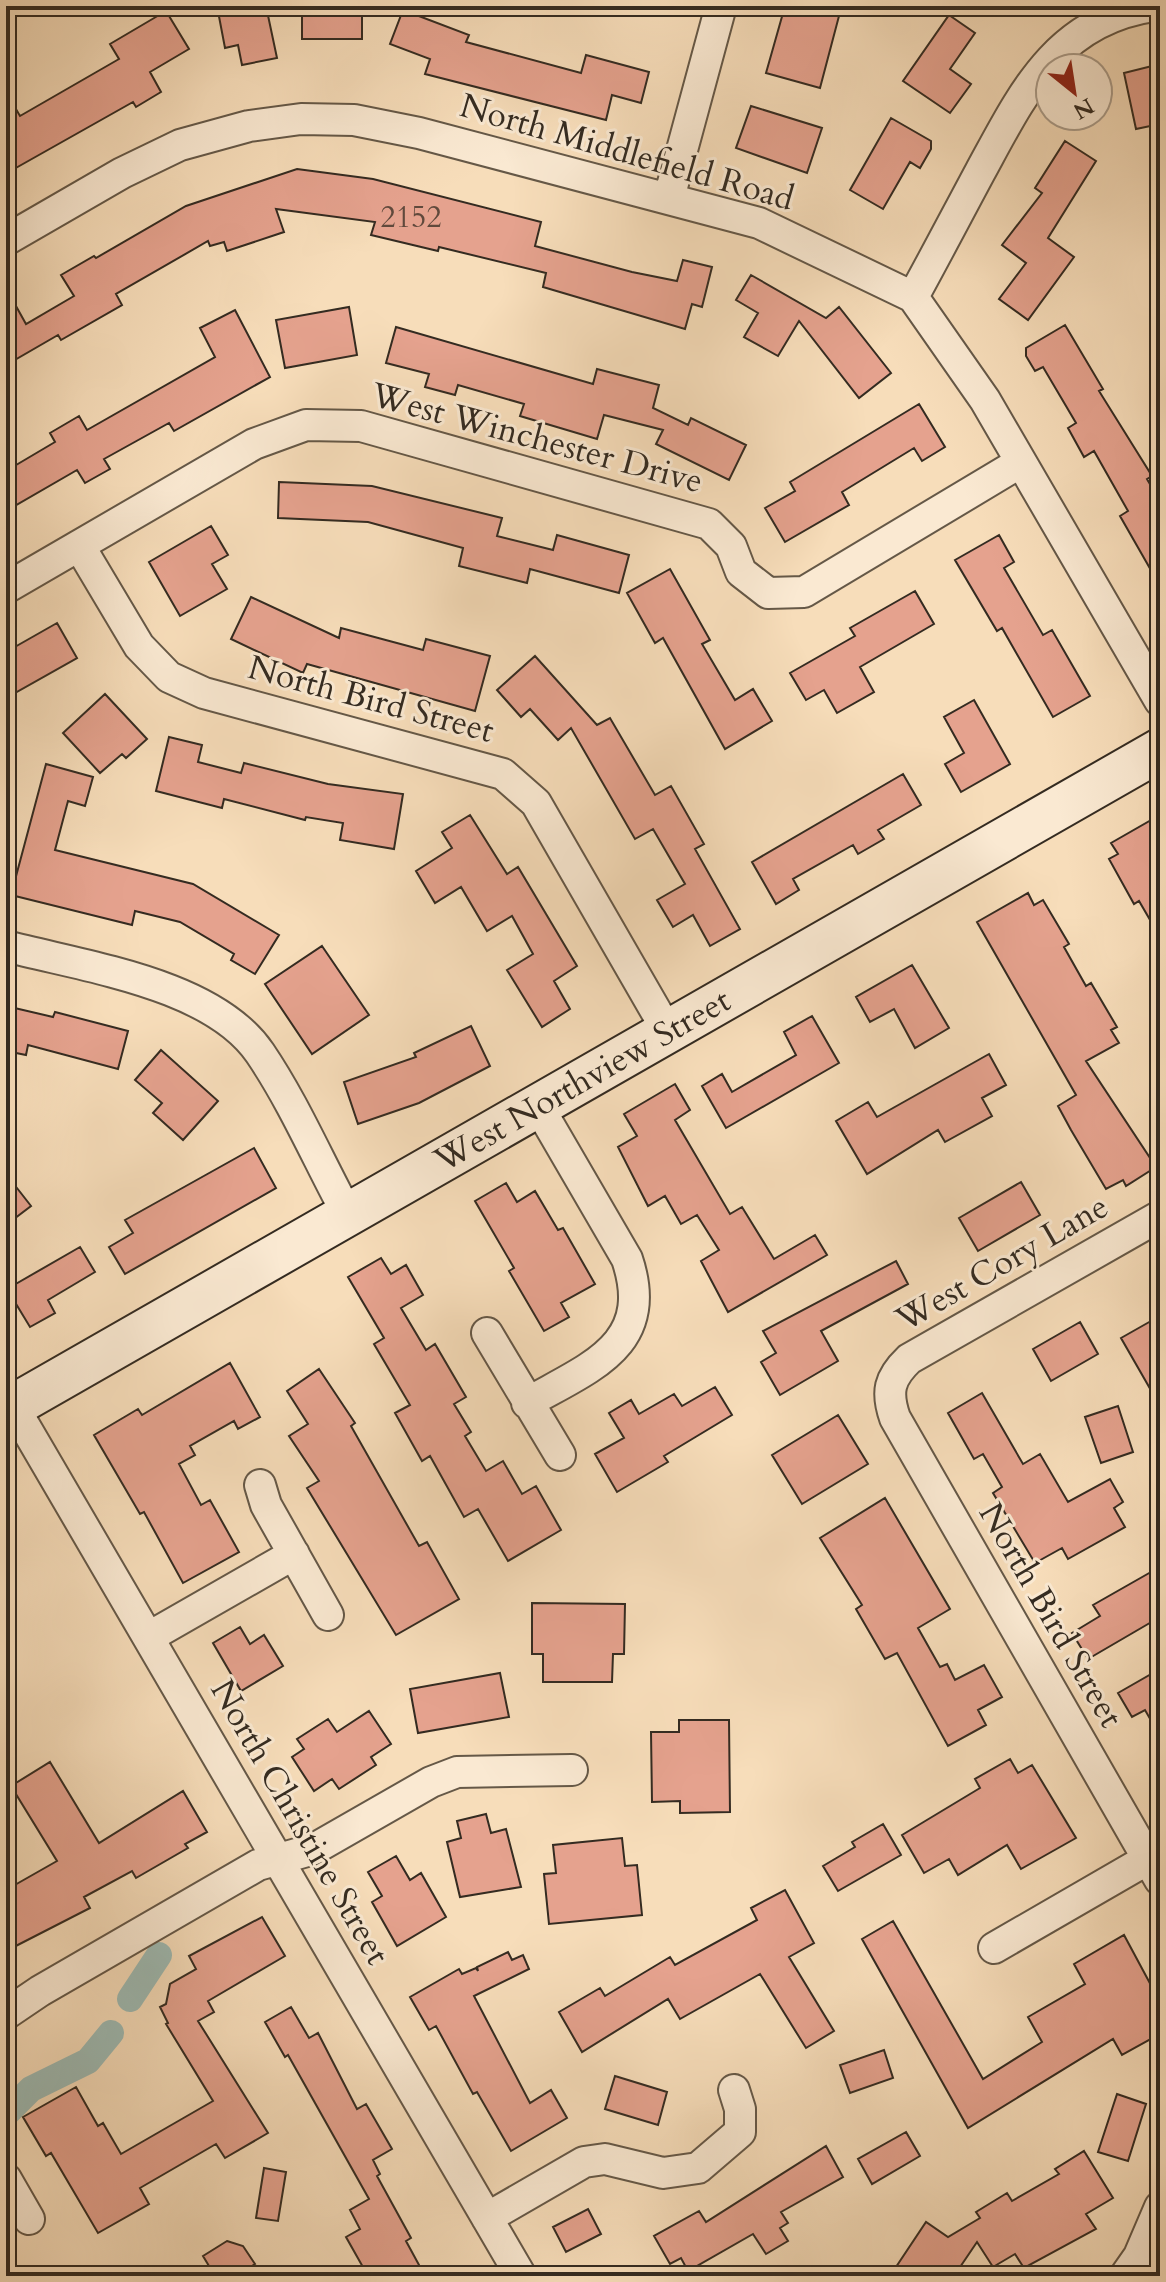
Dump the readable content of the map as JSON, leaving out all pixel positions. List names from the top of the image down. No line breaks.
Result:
{"streets":{"street":["North Middlefield Road","West Winchester Drive","North Bird Street","West Northview Street","West Cory Lane","North Christine Street"]},"crossings":[["North Middlefield Road","West Winchester Drive"],["West Winchester Drive","North Bird Street"],["North Bird Street","West Northview Street"],["North Bird Street","West Cory Lane"],["West Northview Street","North Christine Street"]],"house_numbers":["2152"],"north":"bottom right"}
